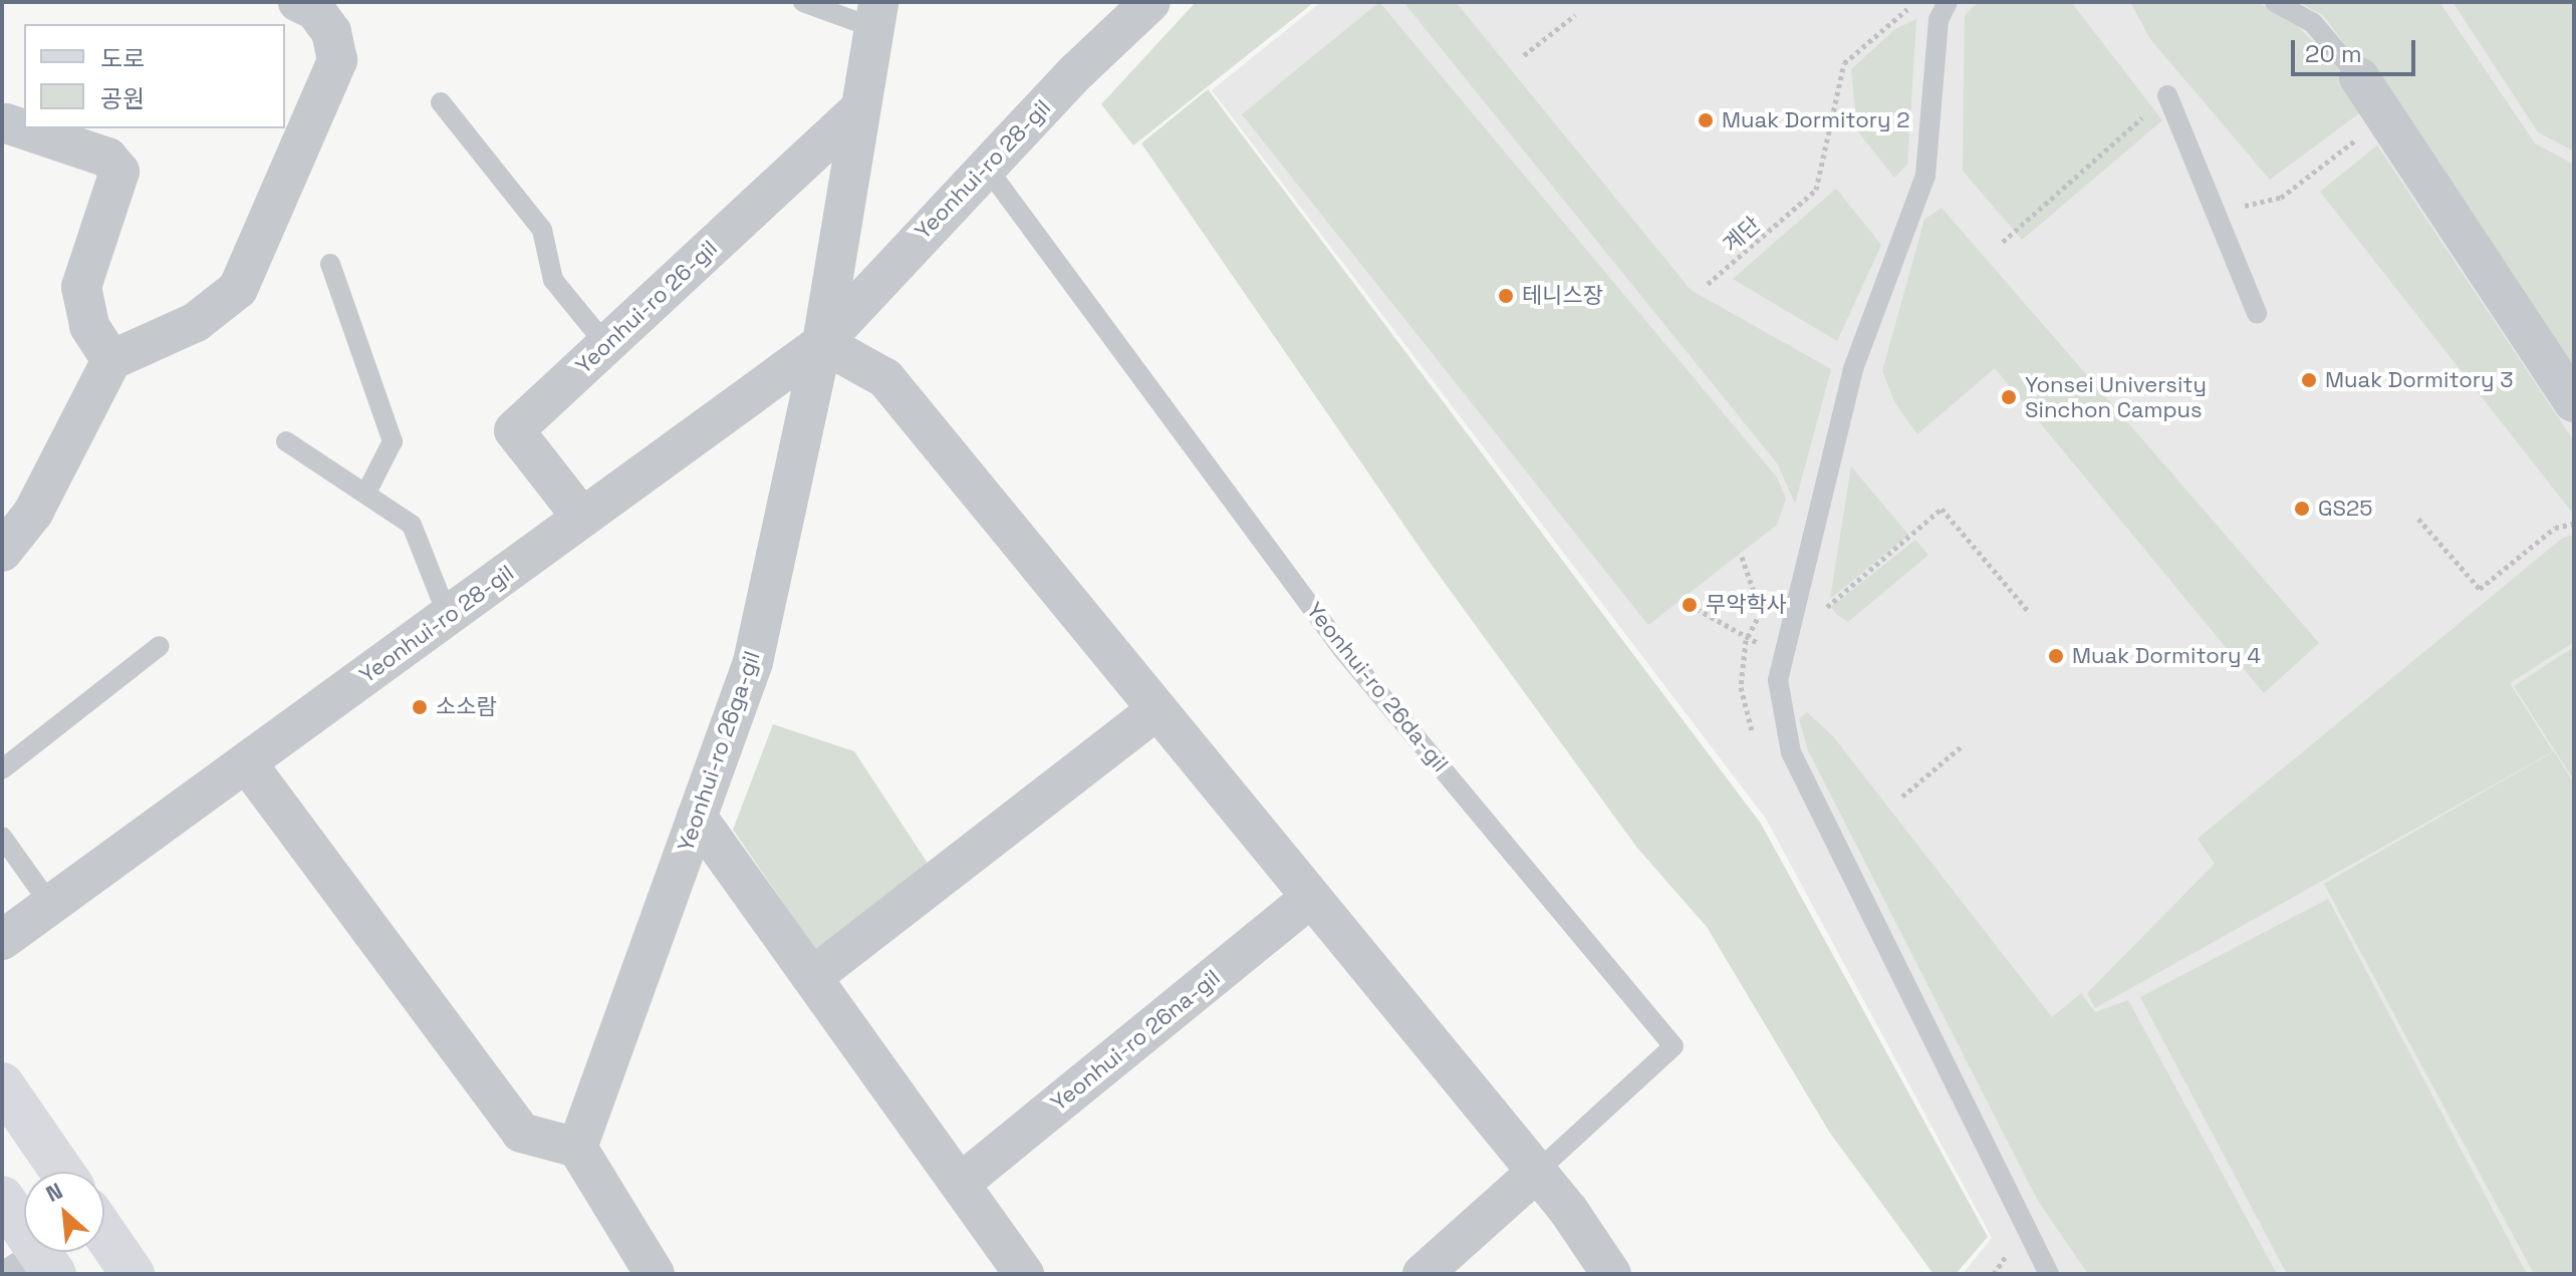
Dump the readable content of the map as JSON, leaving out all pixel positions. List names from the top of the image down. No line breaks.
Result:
{"streets":{"street":["Yeonhui-ro 28-gil","Yeonhui-ro 26-gil","Yeonhui-ro 26ga-gil","Yeonhui-ro 26na-gil"],"lane":["Yeonhui-ro 26da-gil"],"path":["계단"]},"crossings":[["Yeonhui-ro 28-gil","Yeonhui-ro 26-gil"],["Yeonhui-ro 28-gil","Yeonhui-ro 26da-gil"],["Yeonhui-ro 28-gil","Yeonhui-ro 26ga-gil"]],"places":["Muak Dormitory 2","테니스장","Muak Dormitory 3","Yonsei University Sinchon Campus","GS25","무악학사","Muak Dormitory 4","소소람"],"legend":["도로","공원"],"scale_bar":"20 m","north":"top left"}
